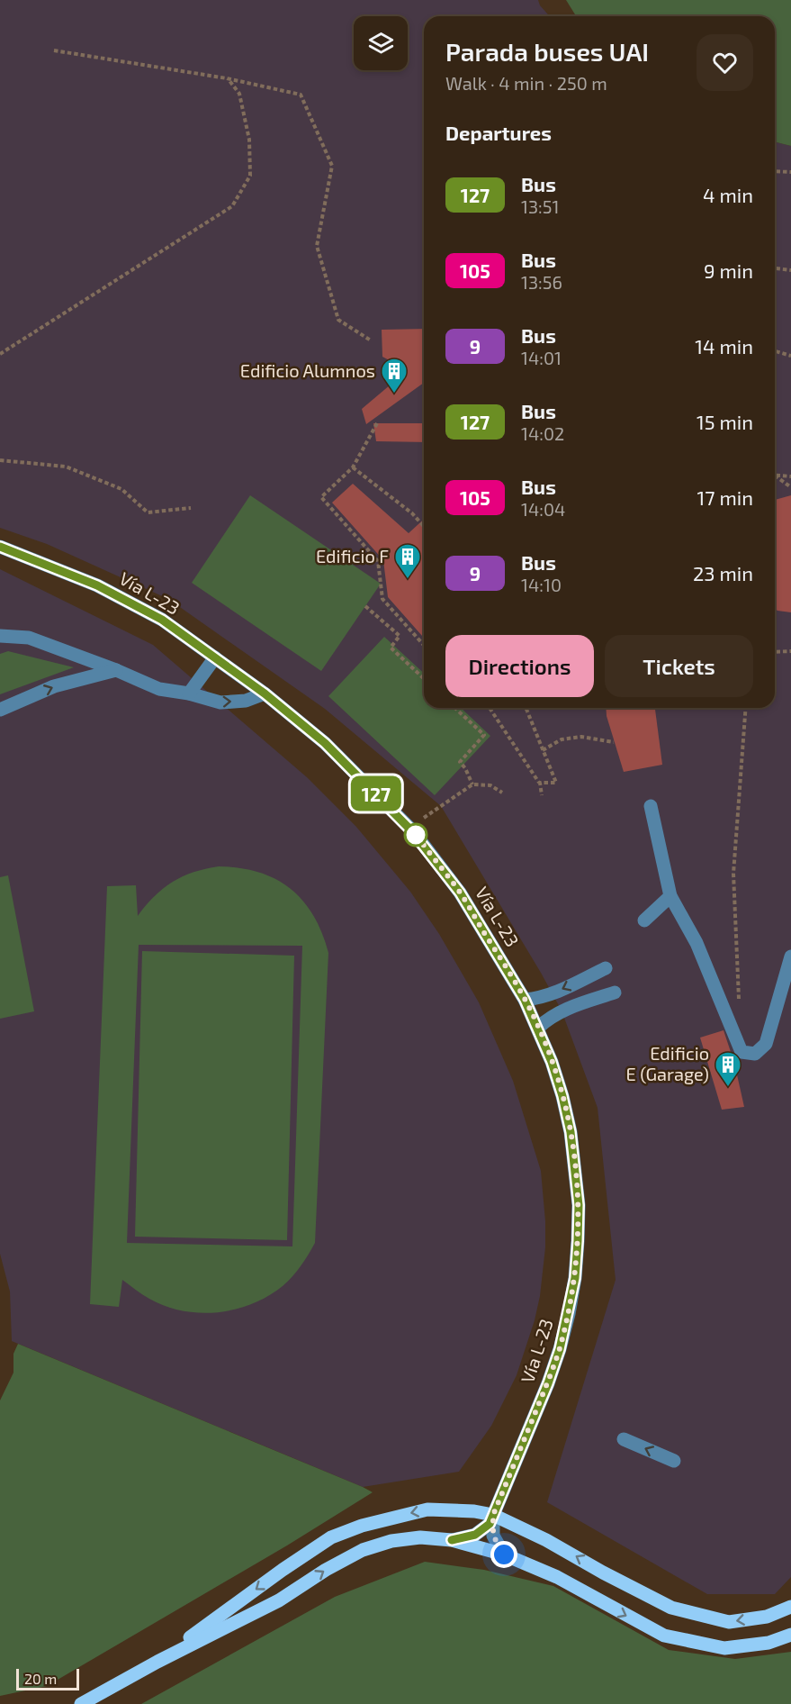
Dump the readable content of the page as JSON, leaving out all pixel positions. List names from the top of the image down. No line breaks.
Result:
{"streets":{"street":["Vía L-23"]},"places":{"building":["Edificio Alumnos","Edificio F","Edificio E (Garage)"]},"lines":["bus line 127"],"scale_bar":"20 m","page":{"on_map":"127","heading":[["Parada buses UAI","Walk · 4 min · 250 m"],"Departures"],"list":[{"mark":"127","name":"Bus","note":"13:51","value":"4 min"},{"mark":"105","name":"Bus","note":"13:56","value":"9 min"},{"mark":"9","name":"Bus","note":"14:01","value":"14 min"},{"mark":"127","name":"Bus","note":"14:02","value":"15 min"},{"mark":"105","name":"Bus","note":"14:04","value":"17 min"},{"mark":"9","name":"Bus","note":"14:10","value":"23 min"}],"buttons":["Directions","Tickets"],"scale":"20 m"}}
